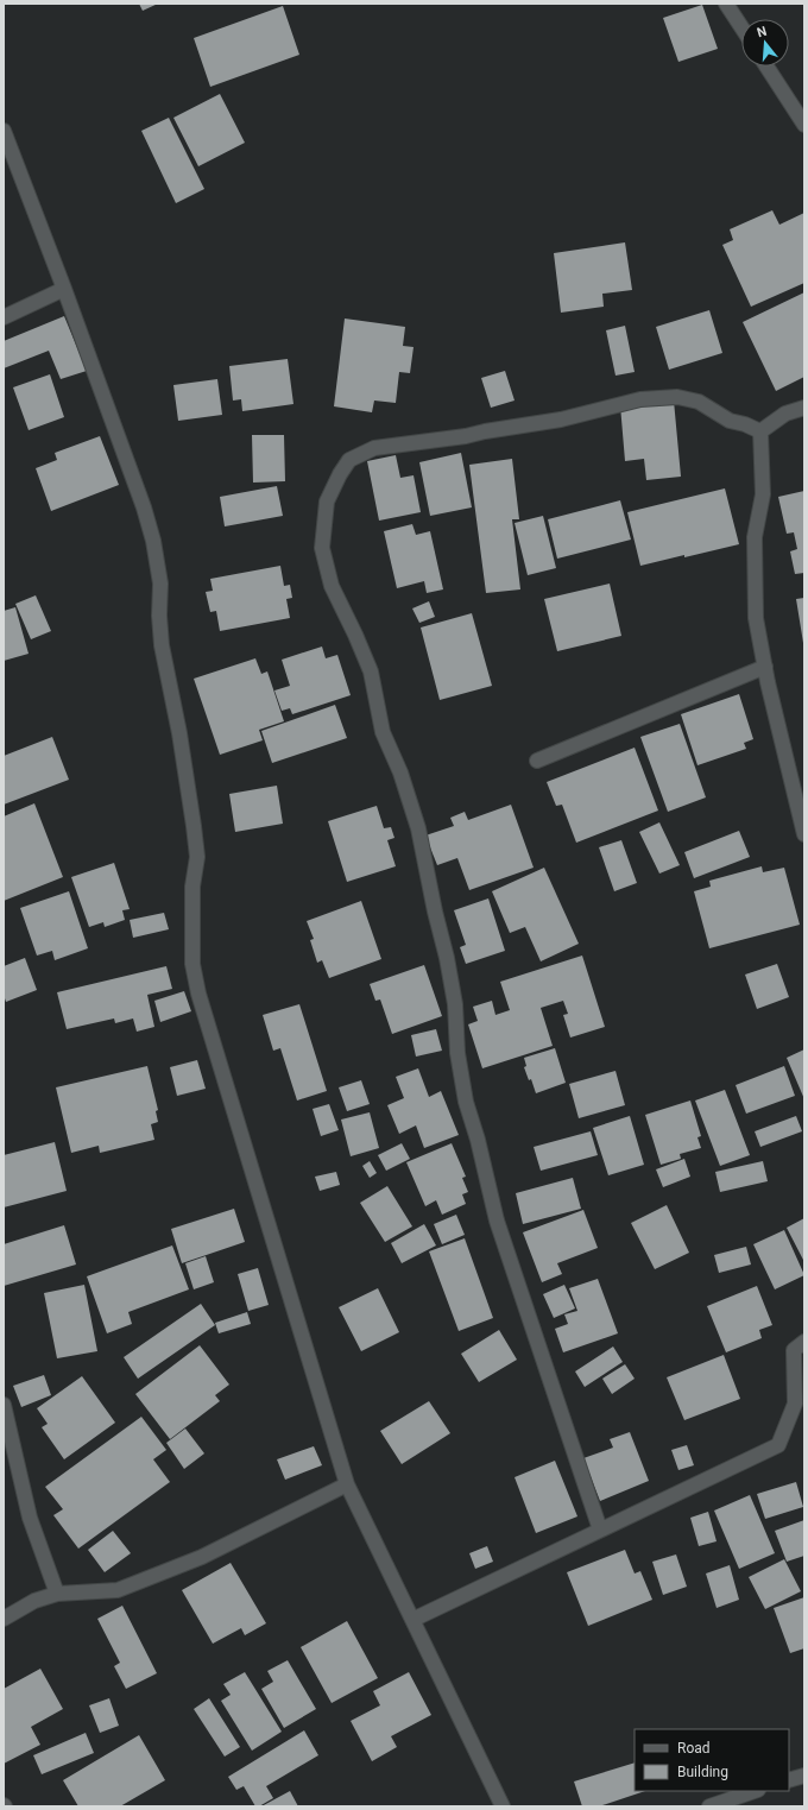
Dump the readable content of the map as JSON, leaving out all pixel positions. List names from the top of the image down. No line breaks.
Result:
{"legend":["Road","Building"],"north":"top"}
